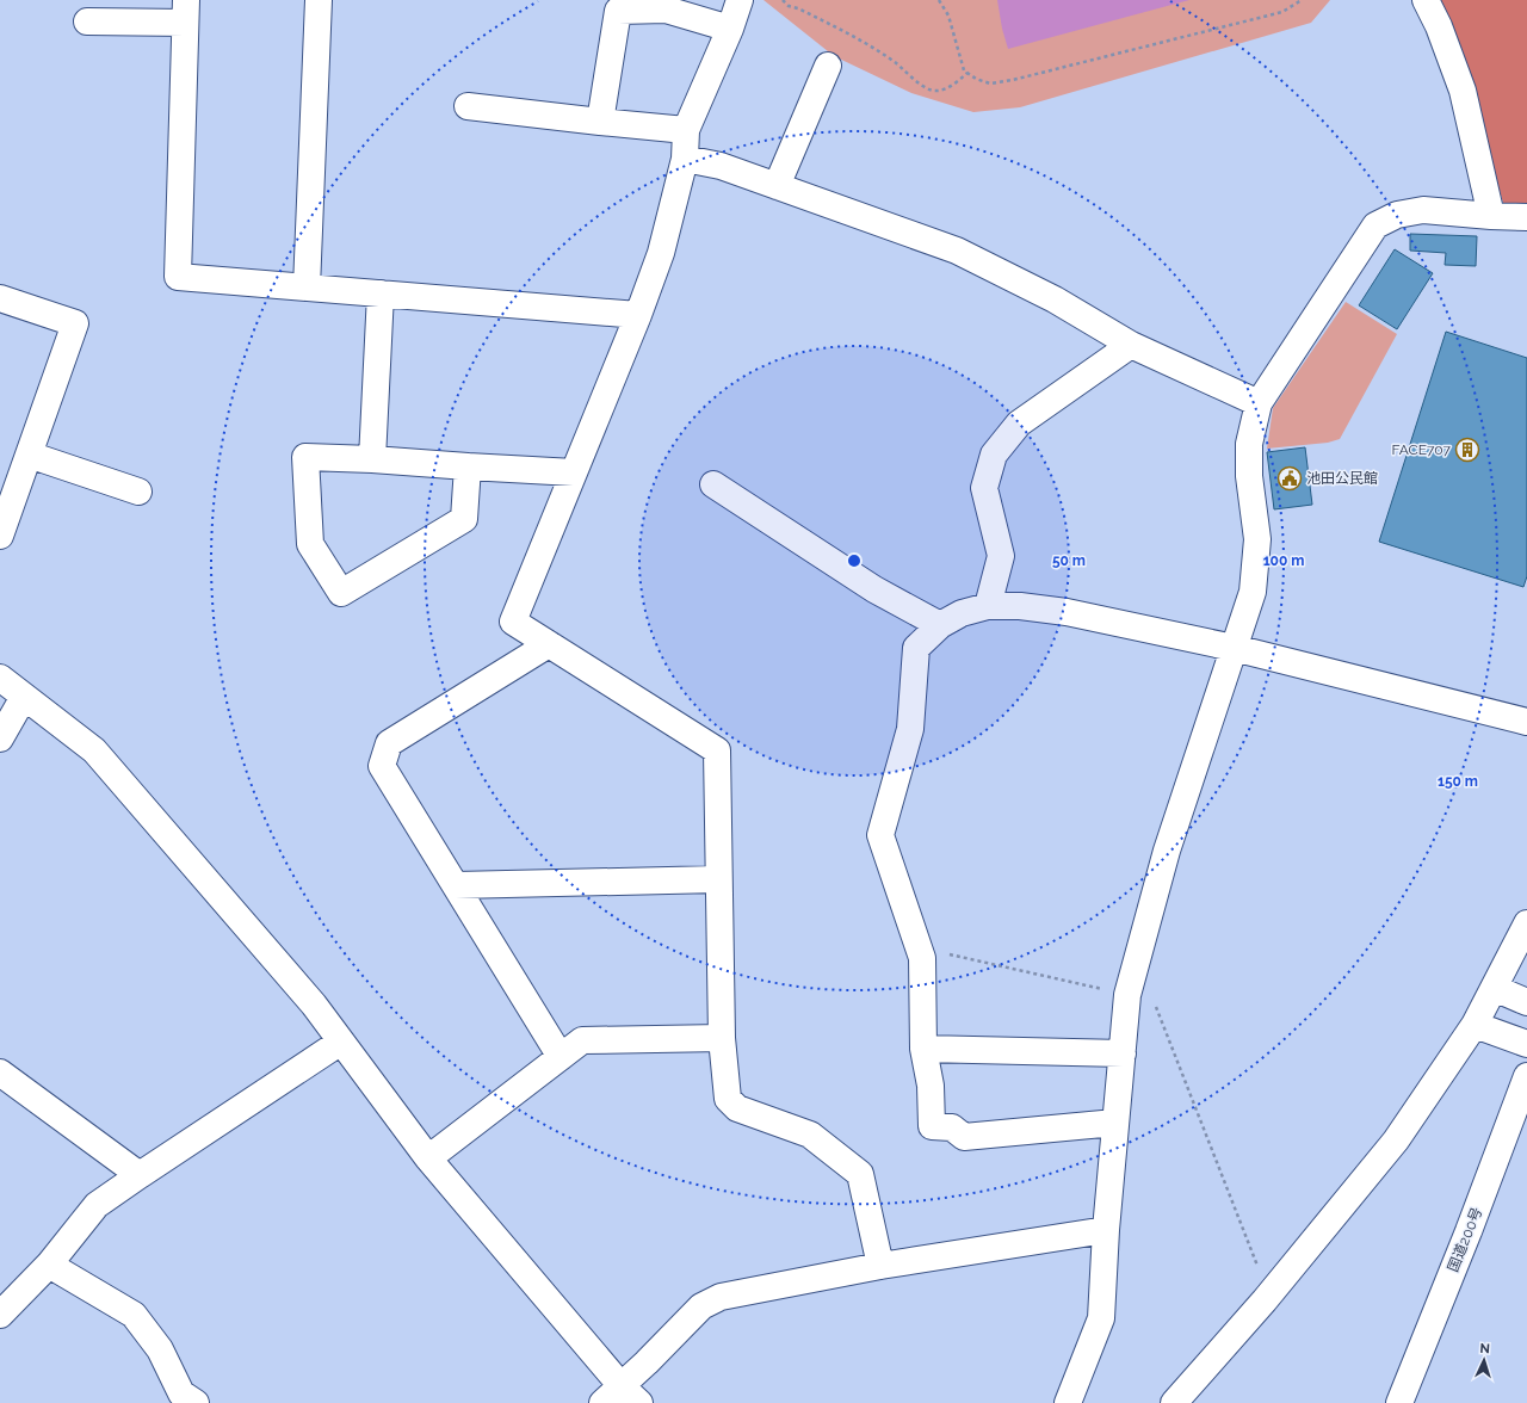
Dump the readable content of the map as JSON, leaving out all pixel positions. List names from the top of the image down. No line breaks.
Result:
{"streets":{"main road":["国道200号"]},"places":{"building":["FACE707"],"public building":["池田公民館"]},"north":"top","rings":["50 m","100 m","150 m"]}
